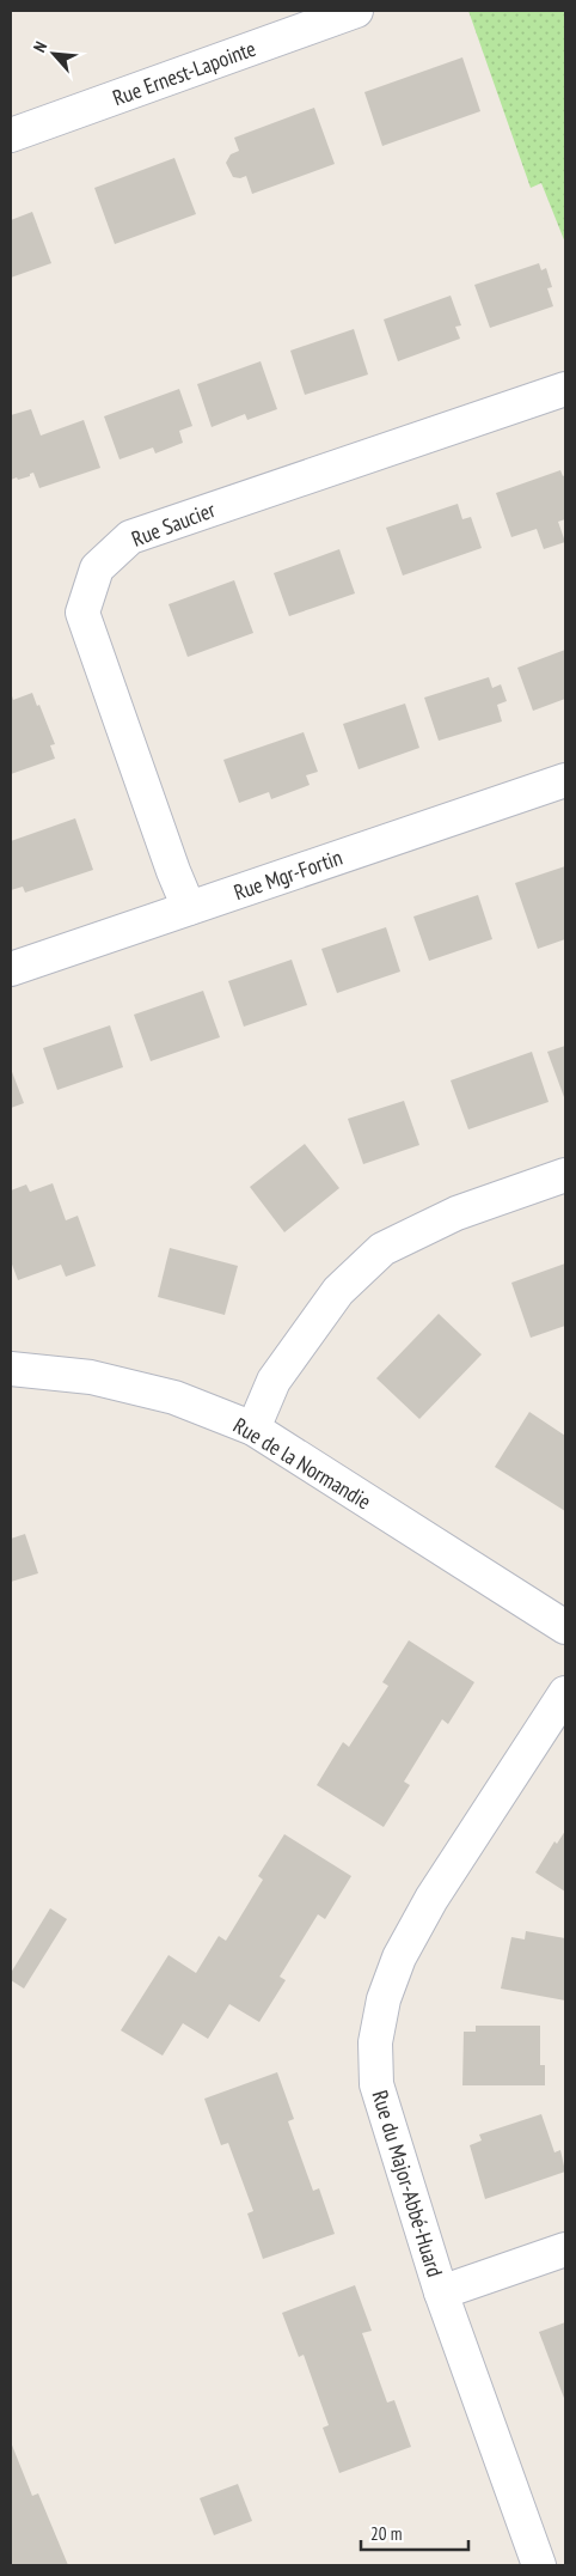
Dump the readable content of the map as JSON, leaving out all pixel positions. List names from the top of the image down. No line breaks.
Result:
{"streets":{"street":["Rue Ernest-Lapointe","Rue Saucier","Rue Mgr-Fortin","Rue de la Normandie","Rue du Major-Abbé-Huard"]},"crossings":[["Rue Saucier","Rue Mgr-Fortin"]],"scale_bar":"20 m","north":"top left"}
